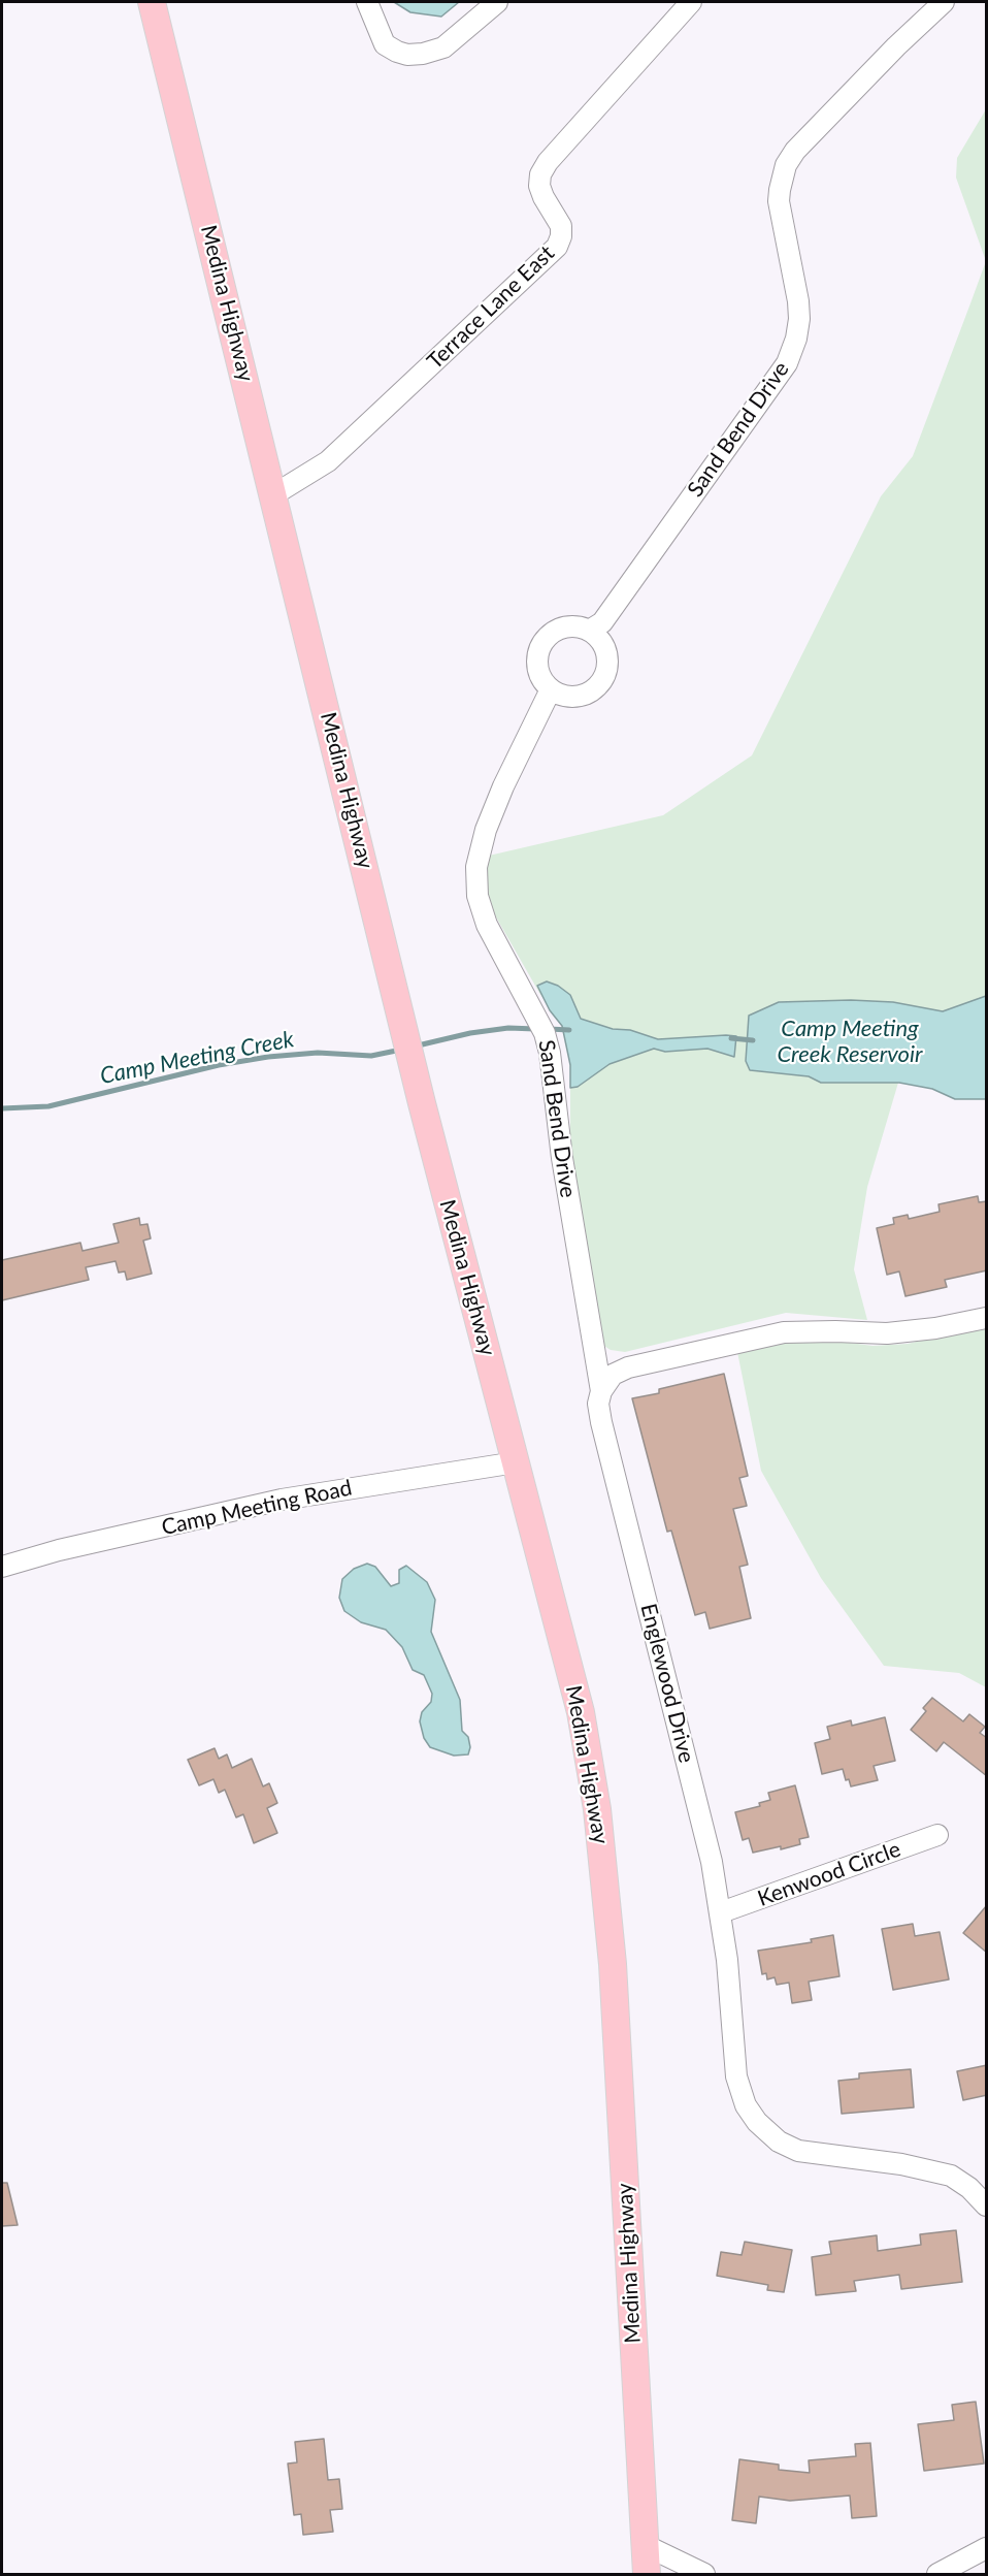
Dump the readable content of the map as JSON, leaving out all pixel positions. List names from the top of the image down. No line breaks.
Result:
{"streets":{"main road":["Medina Highway"],"street":["Terrace Lane East","Sand Bend Drive","Camp Meeting Road","Englewood Drive","Kenwood Circle"]},"crossings":[["Medina Highway","Terrace Lane East"],["Medina Highway","Camp Meeting Road"],["Sand Bend Drive","Englewood Drive"],["Englewood Drive","Kenwood Circle"]],"water":["Camp Meeting Creek Reservoir","Camp Meeting Creek"]}
